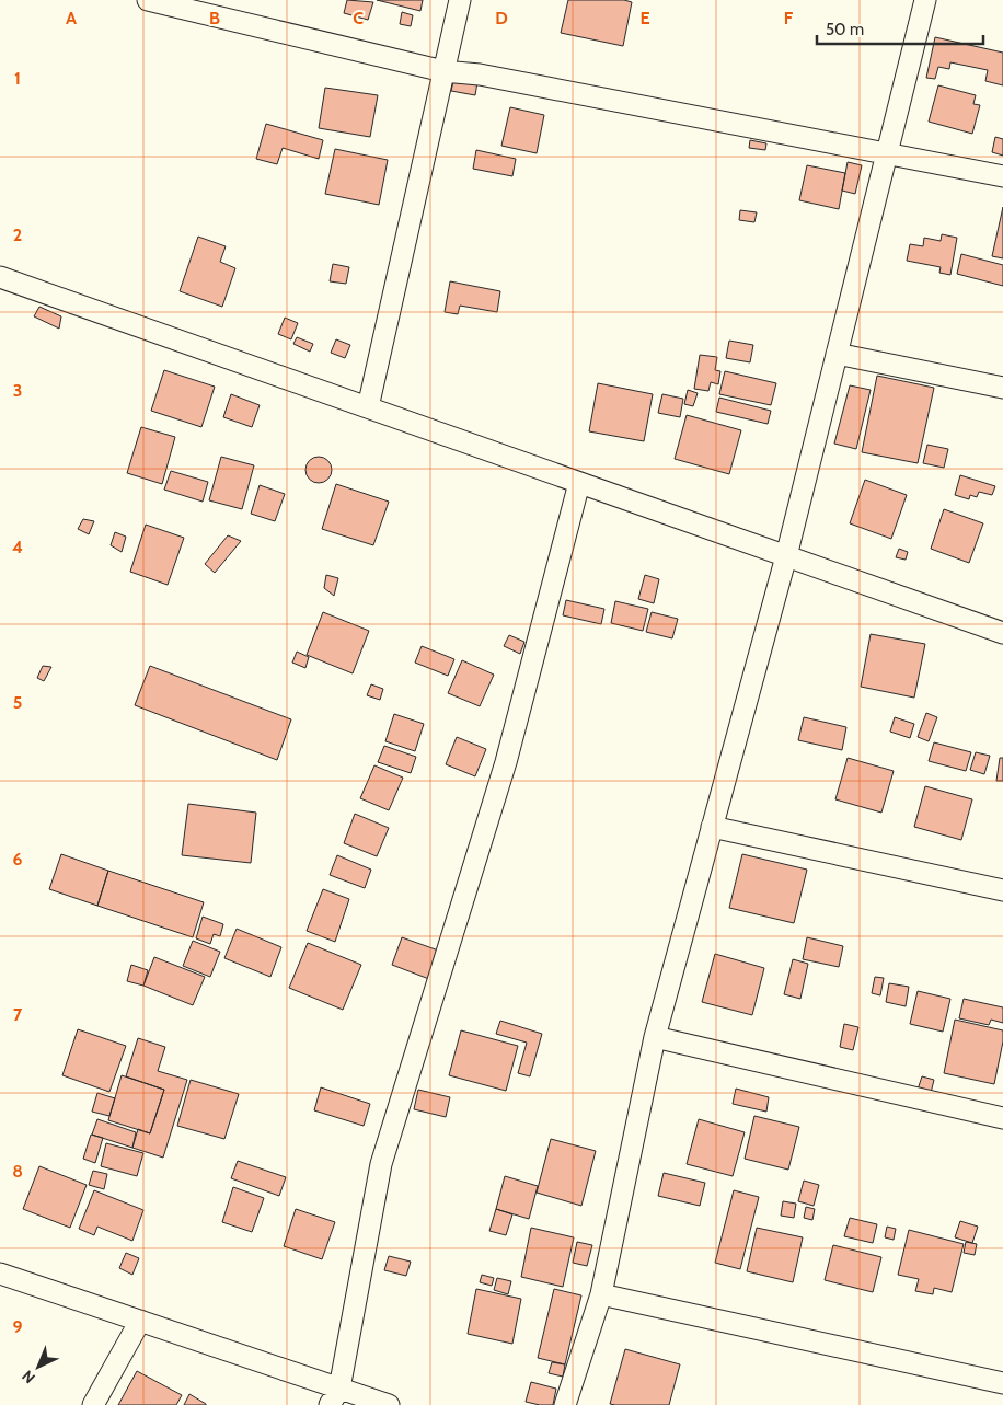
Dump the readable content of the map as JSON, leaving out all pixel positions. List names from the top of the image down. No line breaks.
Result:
{"scale_bar":"50 m","north":"bottom left","grid":{"columns":["A","B","C","D","E","F"],"rows":["1","2","3","4","5","6","7","8","9"]}}
